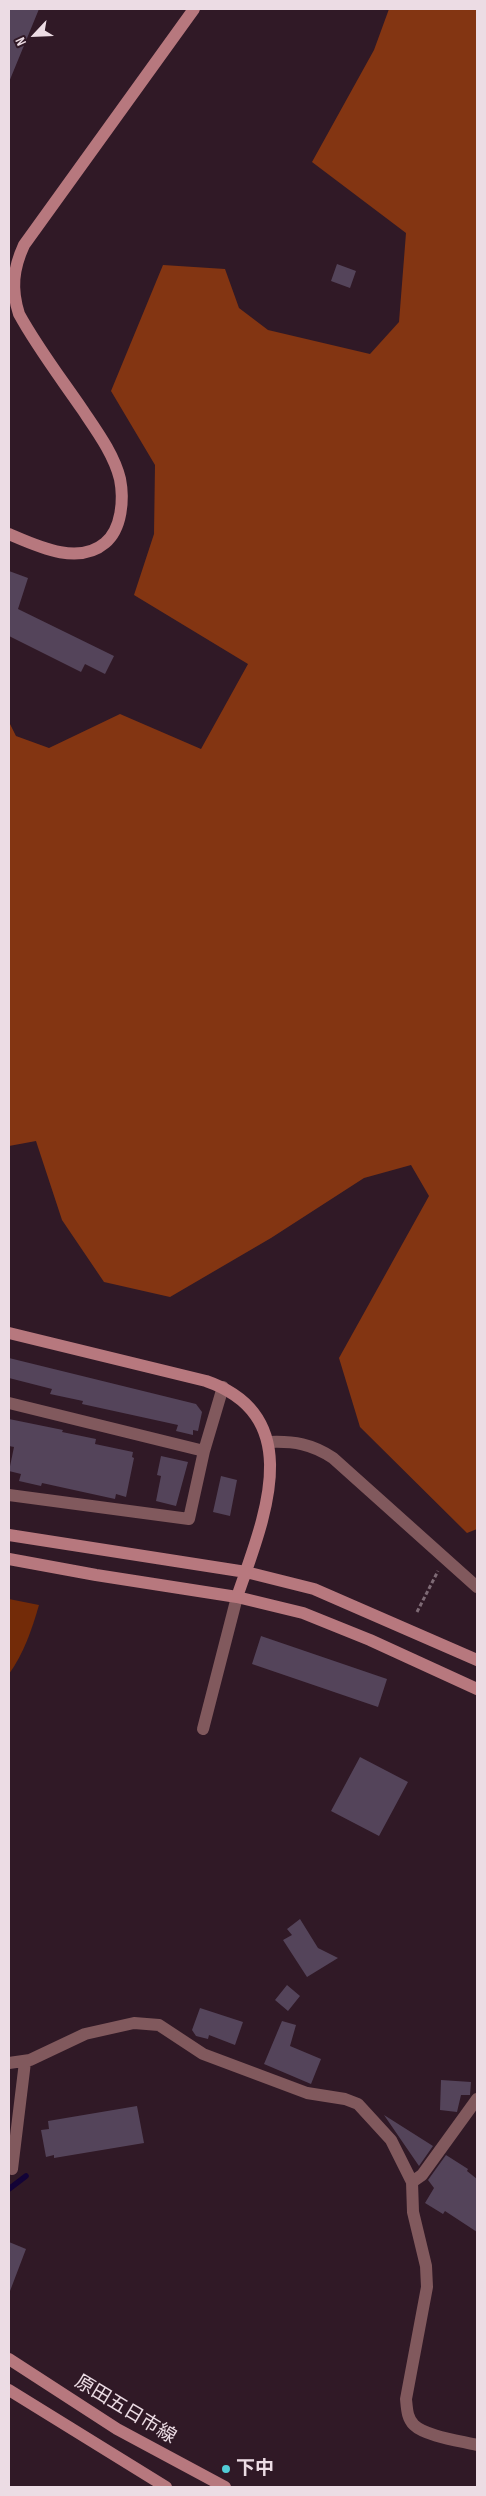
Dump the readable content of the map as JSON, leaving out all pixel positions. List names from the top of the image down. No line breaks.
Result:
{"streets":{"street":["原田五日市線"]},"places":["下中"],"north":"bottom left"}
